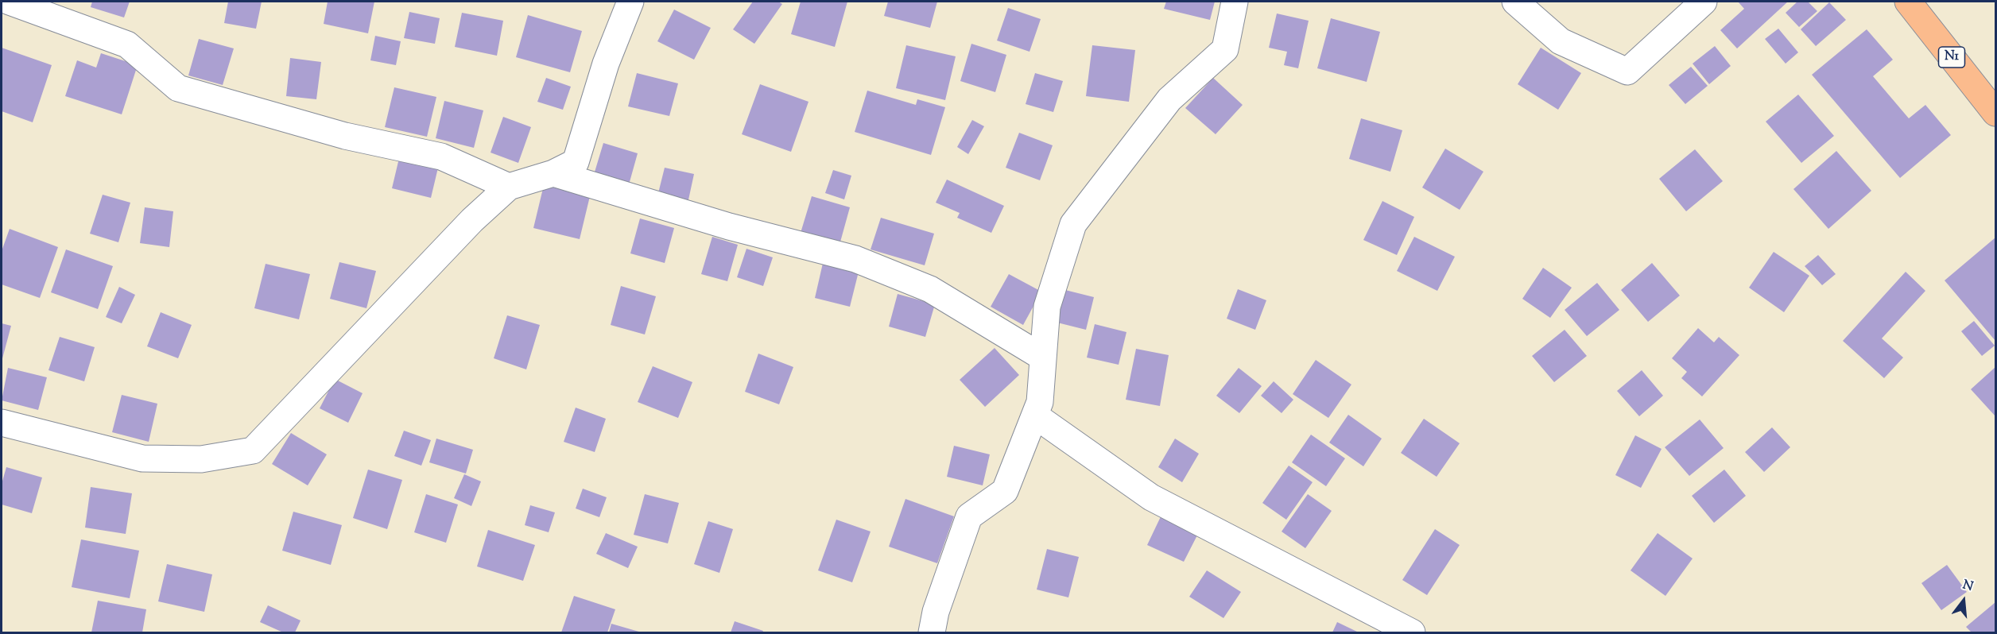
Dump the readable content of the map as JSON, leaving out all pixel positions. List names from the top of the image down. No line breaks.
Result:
{"streets":{"highway":["N1"]},"north":"top"}
